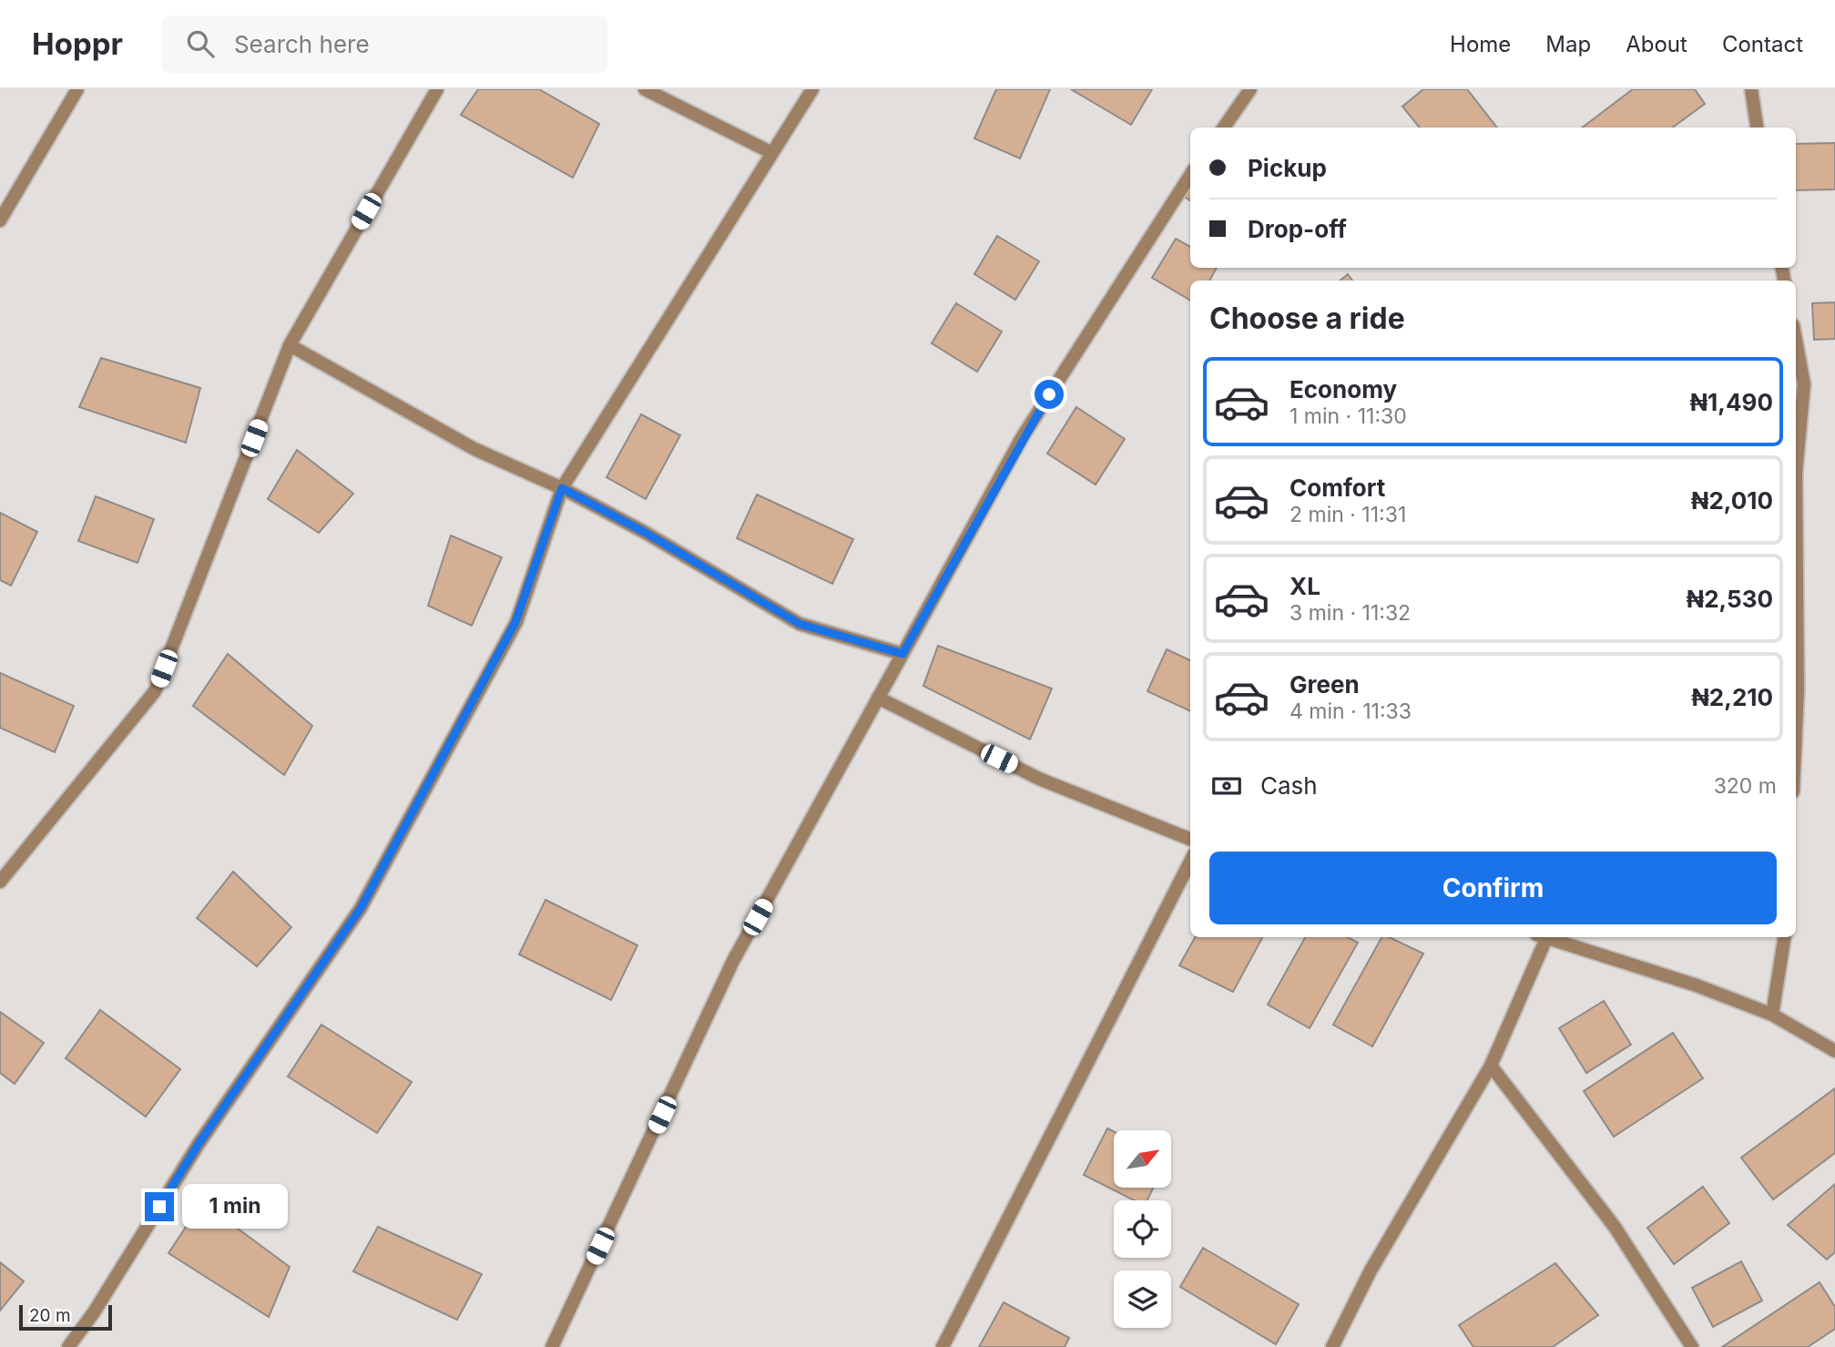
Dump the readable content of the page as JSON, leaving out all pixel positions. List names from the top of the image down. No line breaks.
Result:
{"scale_bar":"20 m","north":"top right","page":{"header":"Hoppr","search":"Search here","nav":["Home","Map","About","Contact"],"banner":["Pickup","Drop-off"],"heading":"Choose a ride","list":[{"name":"Economy","note":"1 min · 11:30","value":"₦1,490"},{"name":"Comfort","note":"2 min · 11:31","value":"₦2,010"},{"name":"XL","note":"3 min · 11:32","value":"₦2,530"},{"name":"Green","note":"4 min · 11:33","value":"₦2,210"}],"pay":["Cash","320 m"],"buttons":"Confirm","bubble":"1 min","scale":"20 m"}}
